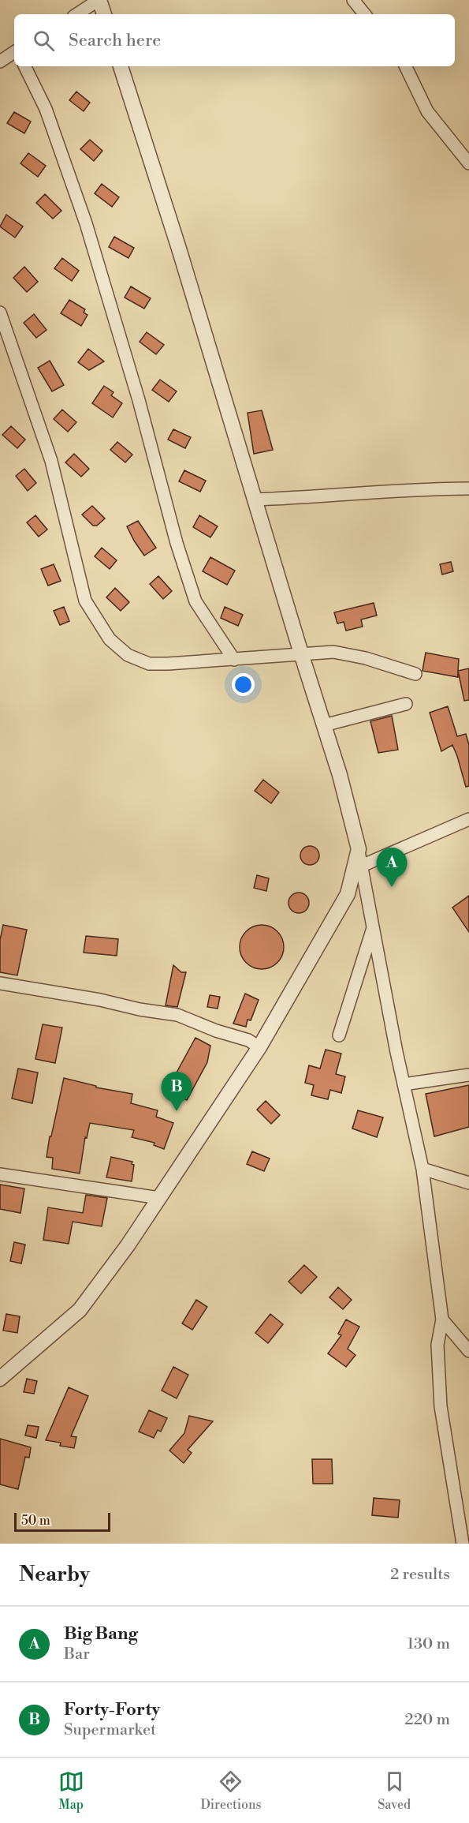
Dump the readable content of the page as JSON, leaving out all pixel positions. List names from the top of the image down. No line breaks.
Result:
{"scale_bar":"50 m","page":{"search":"Search here","pins":["A","B"],"scale":"50 m","heading":["Nearby","2 results"],"list":[{"mark":"A","name":"Big Bang","note":"Bar","value":"130 m"},{"mark":"B","name":"Forty-Forty","note":"Supermarket","value":"220 m"}],"nav":["Map","Directions","Saved"]}}
